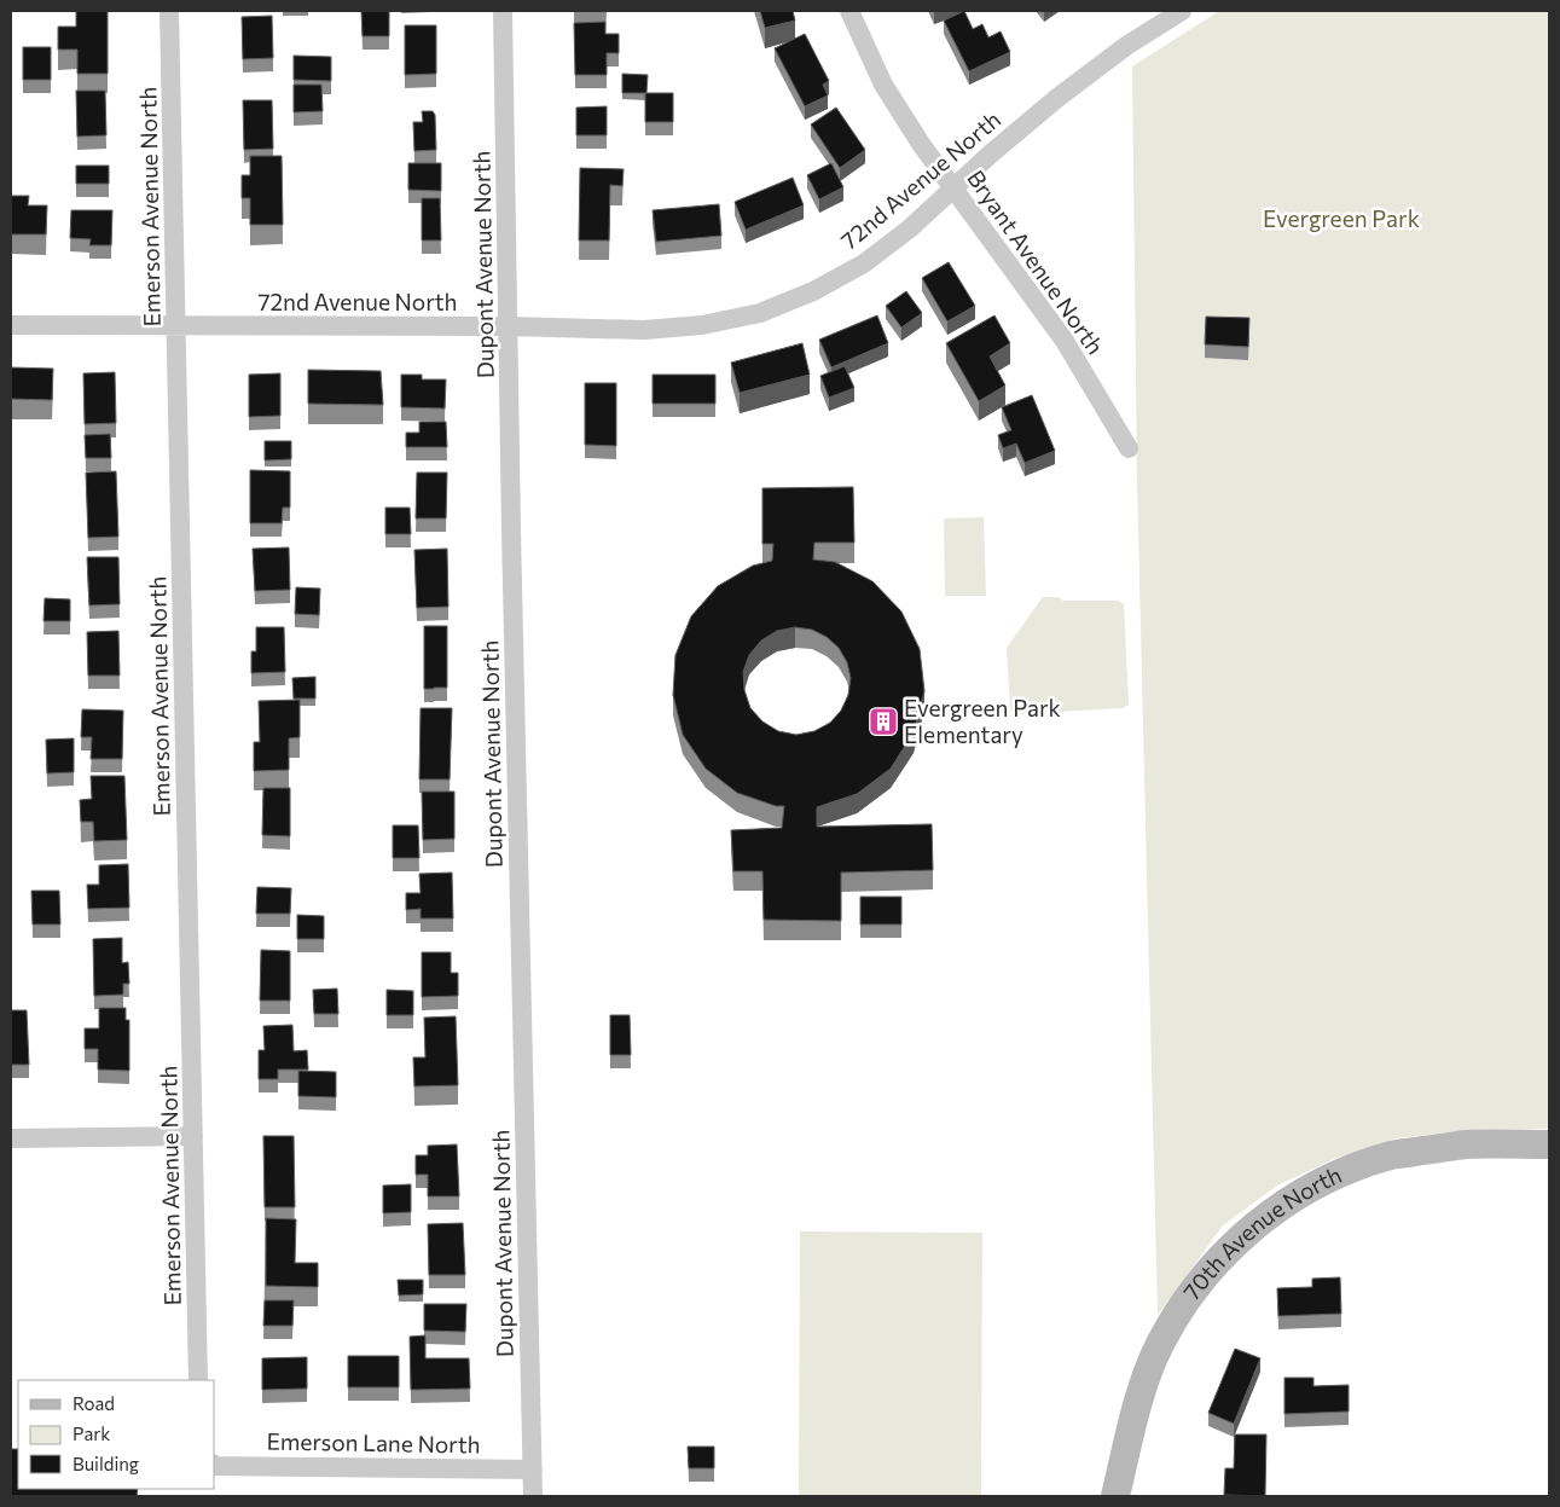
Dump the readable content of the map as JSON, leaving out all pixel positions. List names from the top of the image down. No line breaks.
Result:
{"streets":{"street":["72nd Avenue North","Emerson Avenue North","Bryant Avenue North","Dupont Avenue North","70th Avenue North","Emerson Lane North"]},"crossings":[["72nd Avenue North","Emerson Avenue North"],["72nd Avenue North","Bryant Avenue North"],["72nd Avenue North","Dupont Avenue North"],["Dupont Avenue North","Emerson Lane North"]],"parks":["Evergreen Park"],"places":{"building":["Evergreen Park Elementary"]},"legend":["Road","Park","Building"]}
